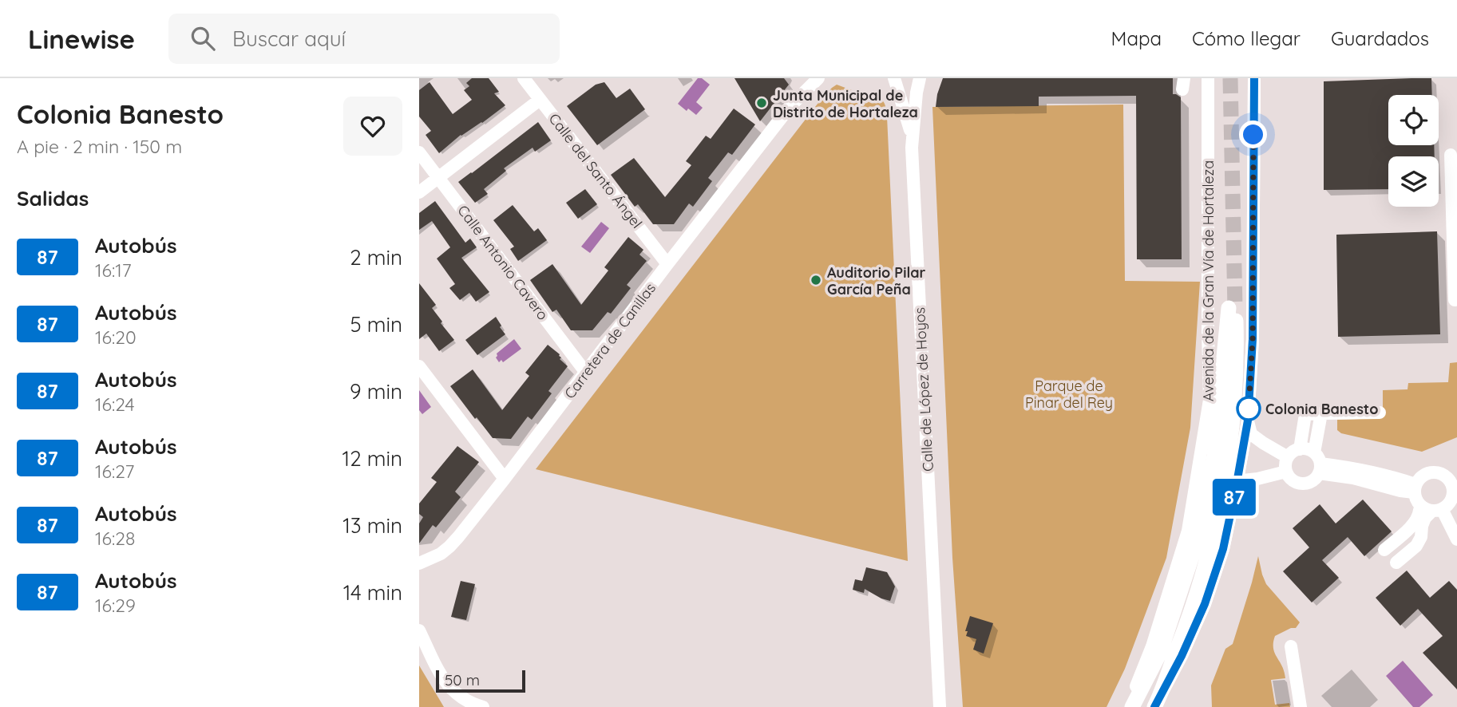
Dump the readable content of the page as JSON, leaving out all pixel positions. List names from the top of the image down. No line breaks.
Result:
{"streets":{"main road":["Avenida de la Gran Vía de Hortaleza"],"street":["Calle del Santo Ángel","Calle Antonio Cavero","Carretera de Canillas","Calle de López de Hoyos"]},"crossings":[["Calle del Santo Ángel","Carretera de Canillas"],["Calle Antonio Cavero","Carretera de Canillas"]],"parks":["Parque de Pinar del Rey"],"places":["Junta Municipal de Distrito de Hortaleza","Auditorio Pilar García Peña","Colonia Banesto"],"lines":["bus line 87"],"scale_bar":"50 m","page":{"header":"Linewise","search":"Buscar aquí","nav":["Mapa","Cómo llegar","Guardados"],"heading":[["Colonia Banesto","A pie · 2 min · 150 m"],"Salidas"],"on_map":"87","list":[{"mark":"87","name":"Autobús","note":"16:17","value":"2 min"},{"mark":"87","name":"Autobús","note":"16:20","value":"5 min"},{"mark":"87","name":"Autobús","note":"16:24","value":"9 min"},{"mark":"87","name":"Autobús","note":"16:27","value":"12 min"},{"mark":"87","name":"Autobús","note":"16:28","value":"13 min"},{"mark":"87","name":"Autobús","note":"16:29","value":"14 min"}],"scale":"50 m"}}
